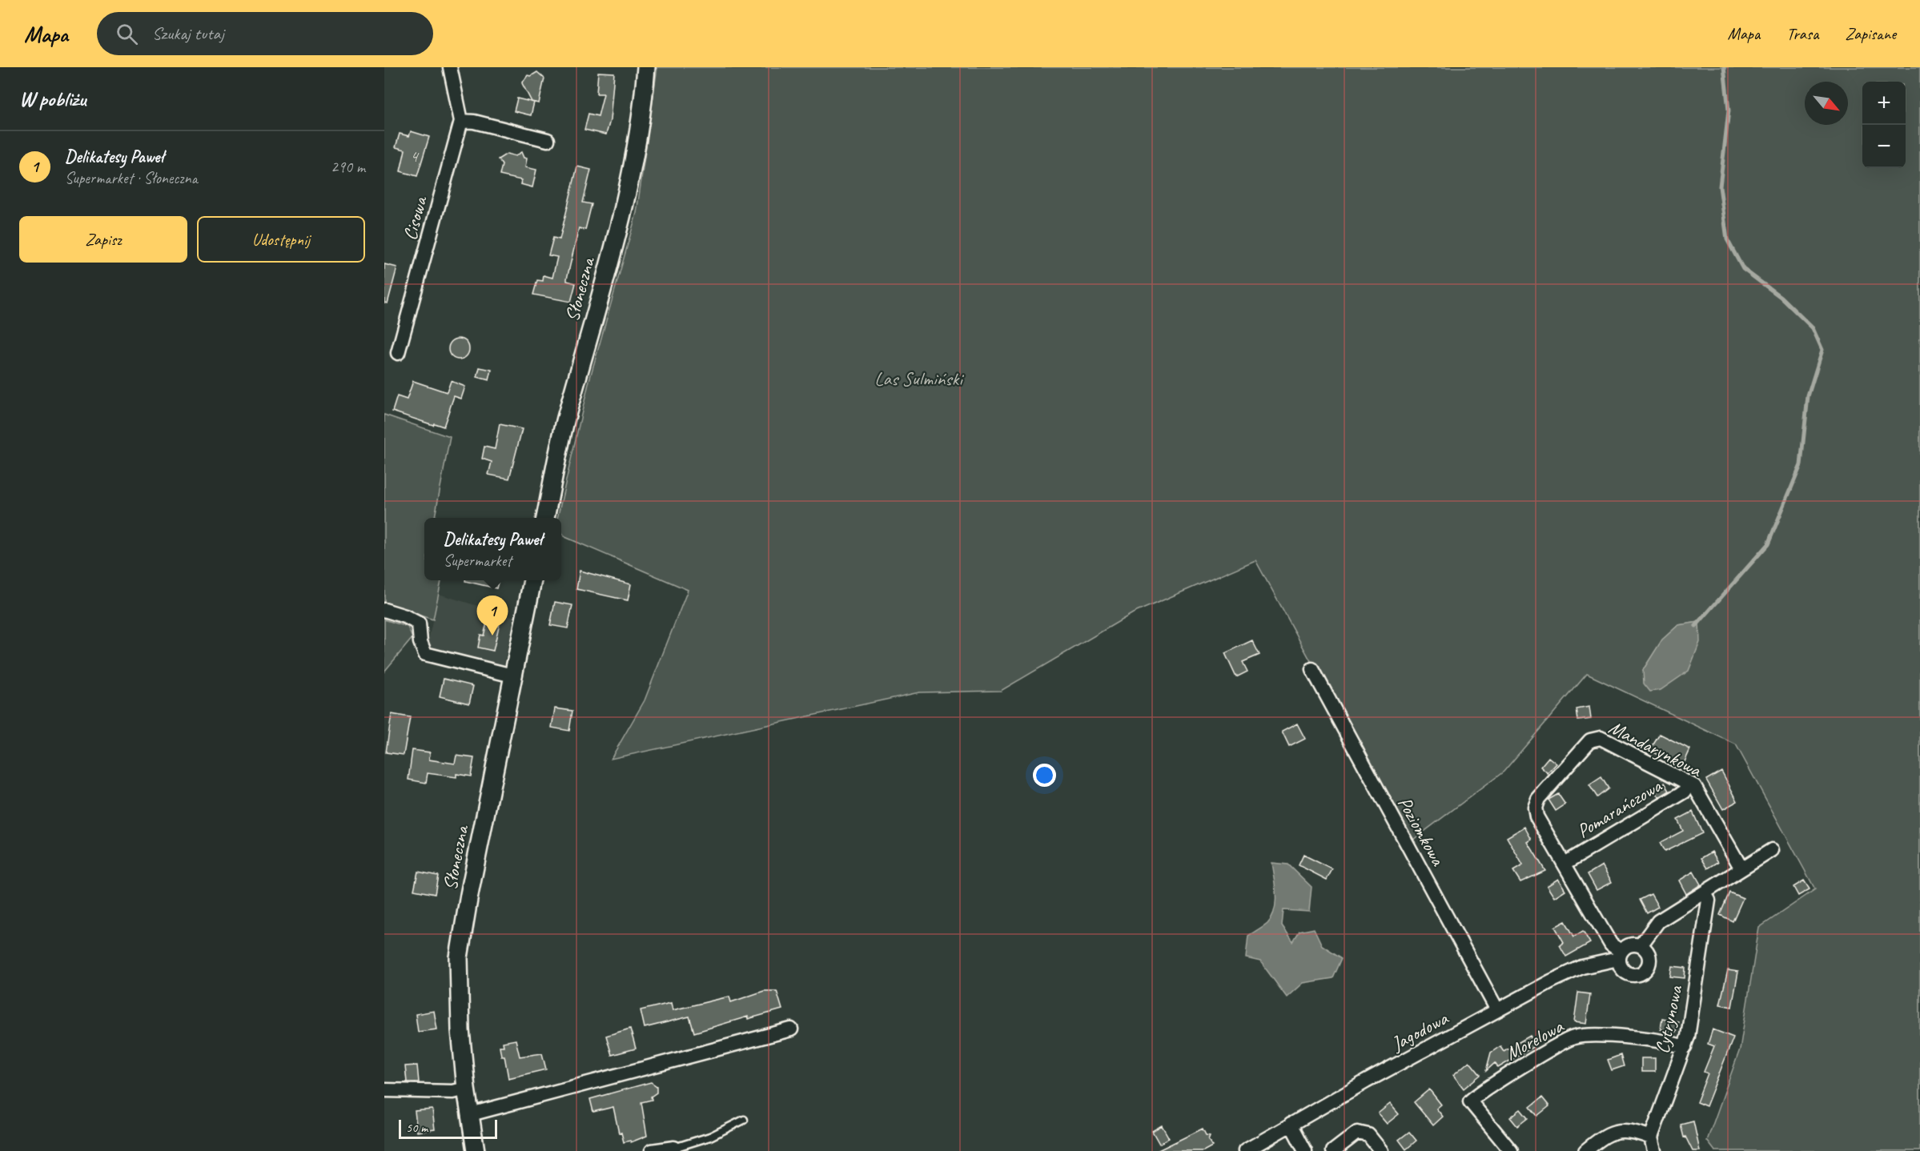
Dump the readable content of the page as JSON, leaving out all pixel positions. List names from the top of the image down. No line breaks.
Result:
{"streets":{"street":["Cisowa","Słoneczna","Mandarynkowa","Pomarańczowa","Poziomkowa","Cytrynowa","Jagodowa","Morelowa"]},"crossings":[["Mandarynkowa","Pomarańczowa"],["Mandarynkowa","Jagodowa"],["Poziomkowa","Jagodowa"],["Cytrynowa","Morelowa"]],"parks":["Las Sulmiński"],"house_numbers":["4"],"scale_bar":"50 m","north":"bottom right","page":{"header":"Mapa","search":"Szukaj tutaj","nav":["Mapa","Trasa","Zapisane"],"heading":"W pobliżu","map_buttons":["+","−"],"list":[{"mark":"1","name":"Delikatesy Paweł","note":"Supermarket · Słoneczna","value":"290 m"}],"buttons":["Zapisz","Udostępnij"],"popup":["Delikatesy Paweł","Supermarket"],"pins":"1","scale":"50 m"}}
